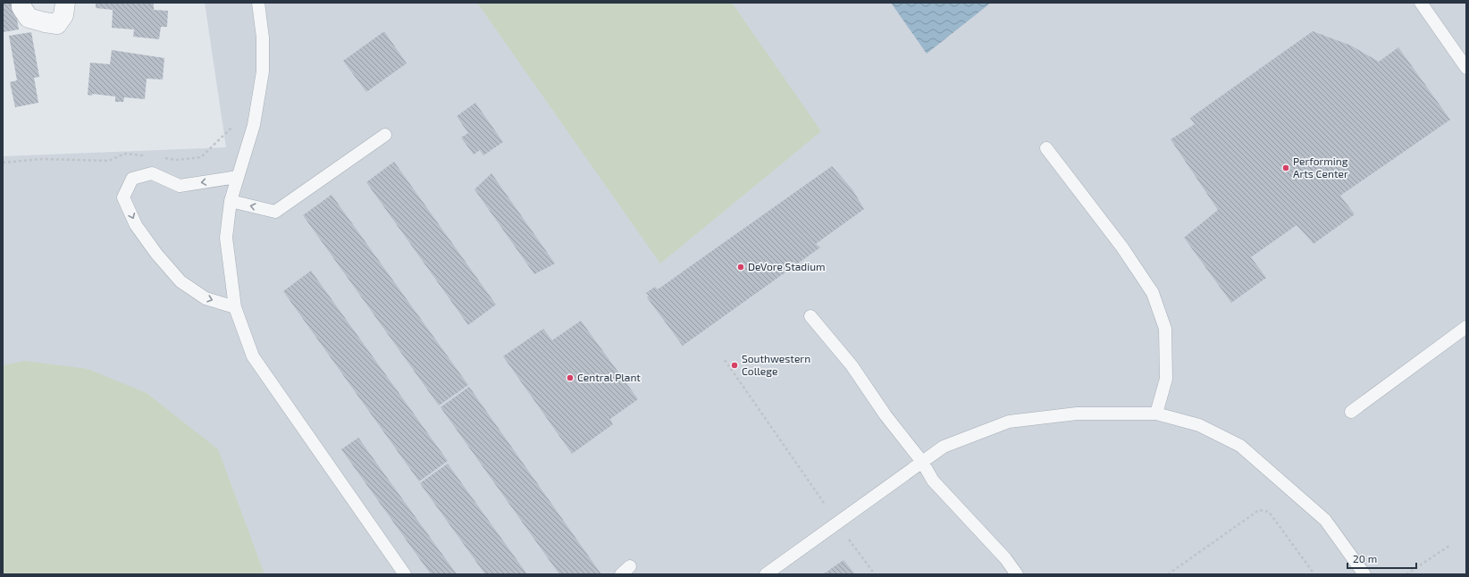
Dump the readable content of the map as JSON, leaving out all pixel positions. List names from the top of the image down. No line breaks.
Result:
{"places":["Performing Arts Center","DeVore Stadium","Southwestern College","Central Plant"],"scale_bar":"20 m"}
